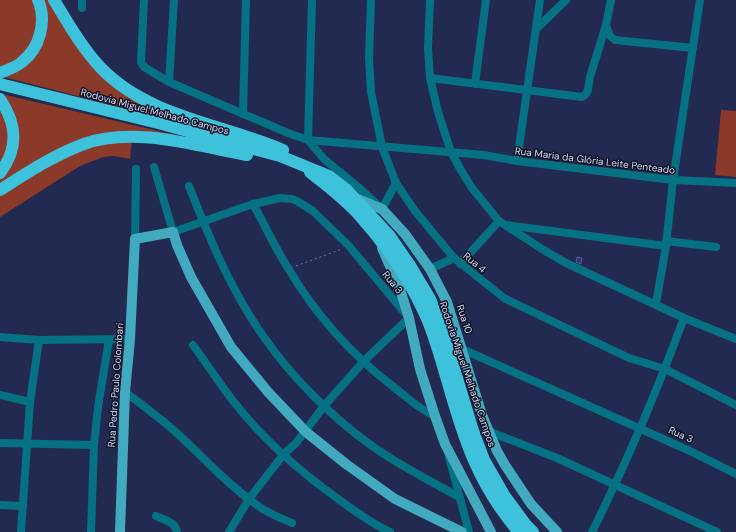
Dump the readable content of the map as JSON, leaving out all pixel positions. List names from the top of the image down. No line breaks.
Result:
{"streets":{"highway":["Rodovia Miguel Melhado Campos"],"main road":["Rua 3","Rua 10","Rua Pedro Paulo Colombari"],"street":["Rua Maria da Glória Leite Penteado","Rua 4"]},"crossings":[["Rua Maria da Glória Leite Penteado","Rua 4"],["Rua Maria da Glória Leite Penteado","Rua 10"],["Rua 3","Rua 10"]]}
